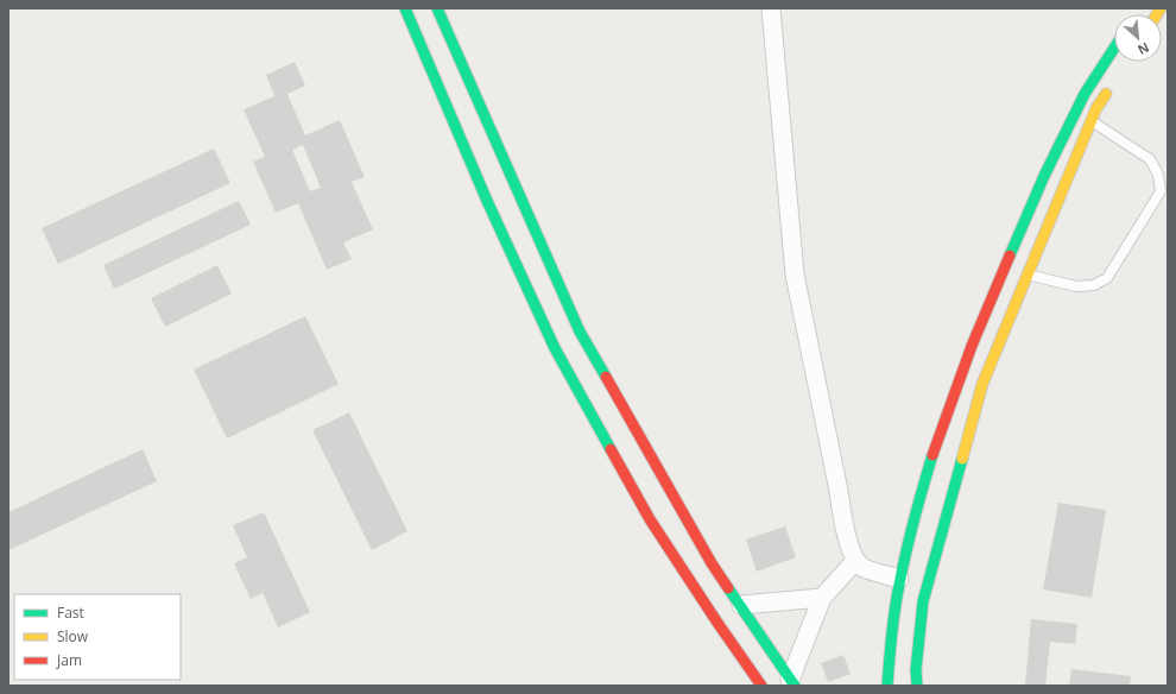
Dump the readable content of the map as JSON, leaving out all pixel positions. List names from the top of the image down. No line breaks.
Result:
{"legend":["Fast","Slow","Jam"],"north":"bottom right"}
